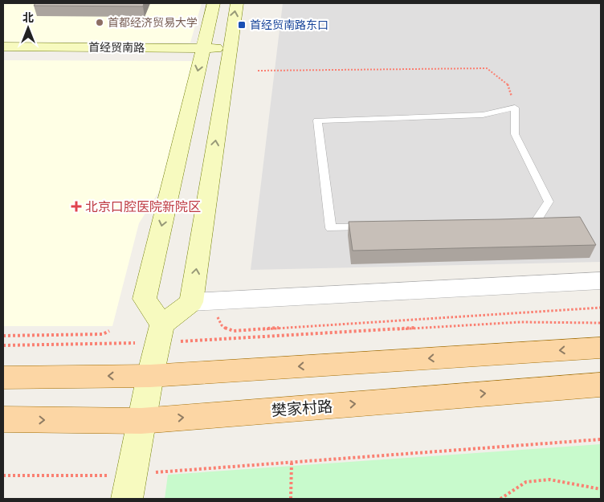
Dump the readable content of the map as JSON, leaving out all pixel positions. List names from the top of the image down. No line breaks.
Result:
{"streets":{"main road":["樊家村路"],"street":["首经贸南路"]},"places":{"other":["首都经济贸易大学"],"transit":["首经贸南路东口"],"health":["北京口腔医院新院区"]},"north":"top"}
